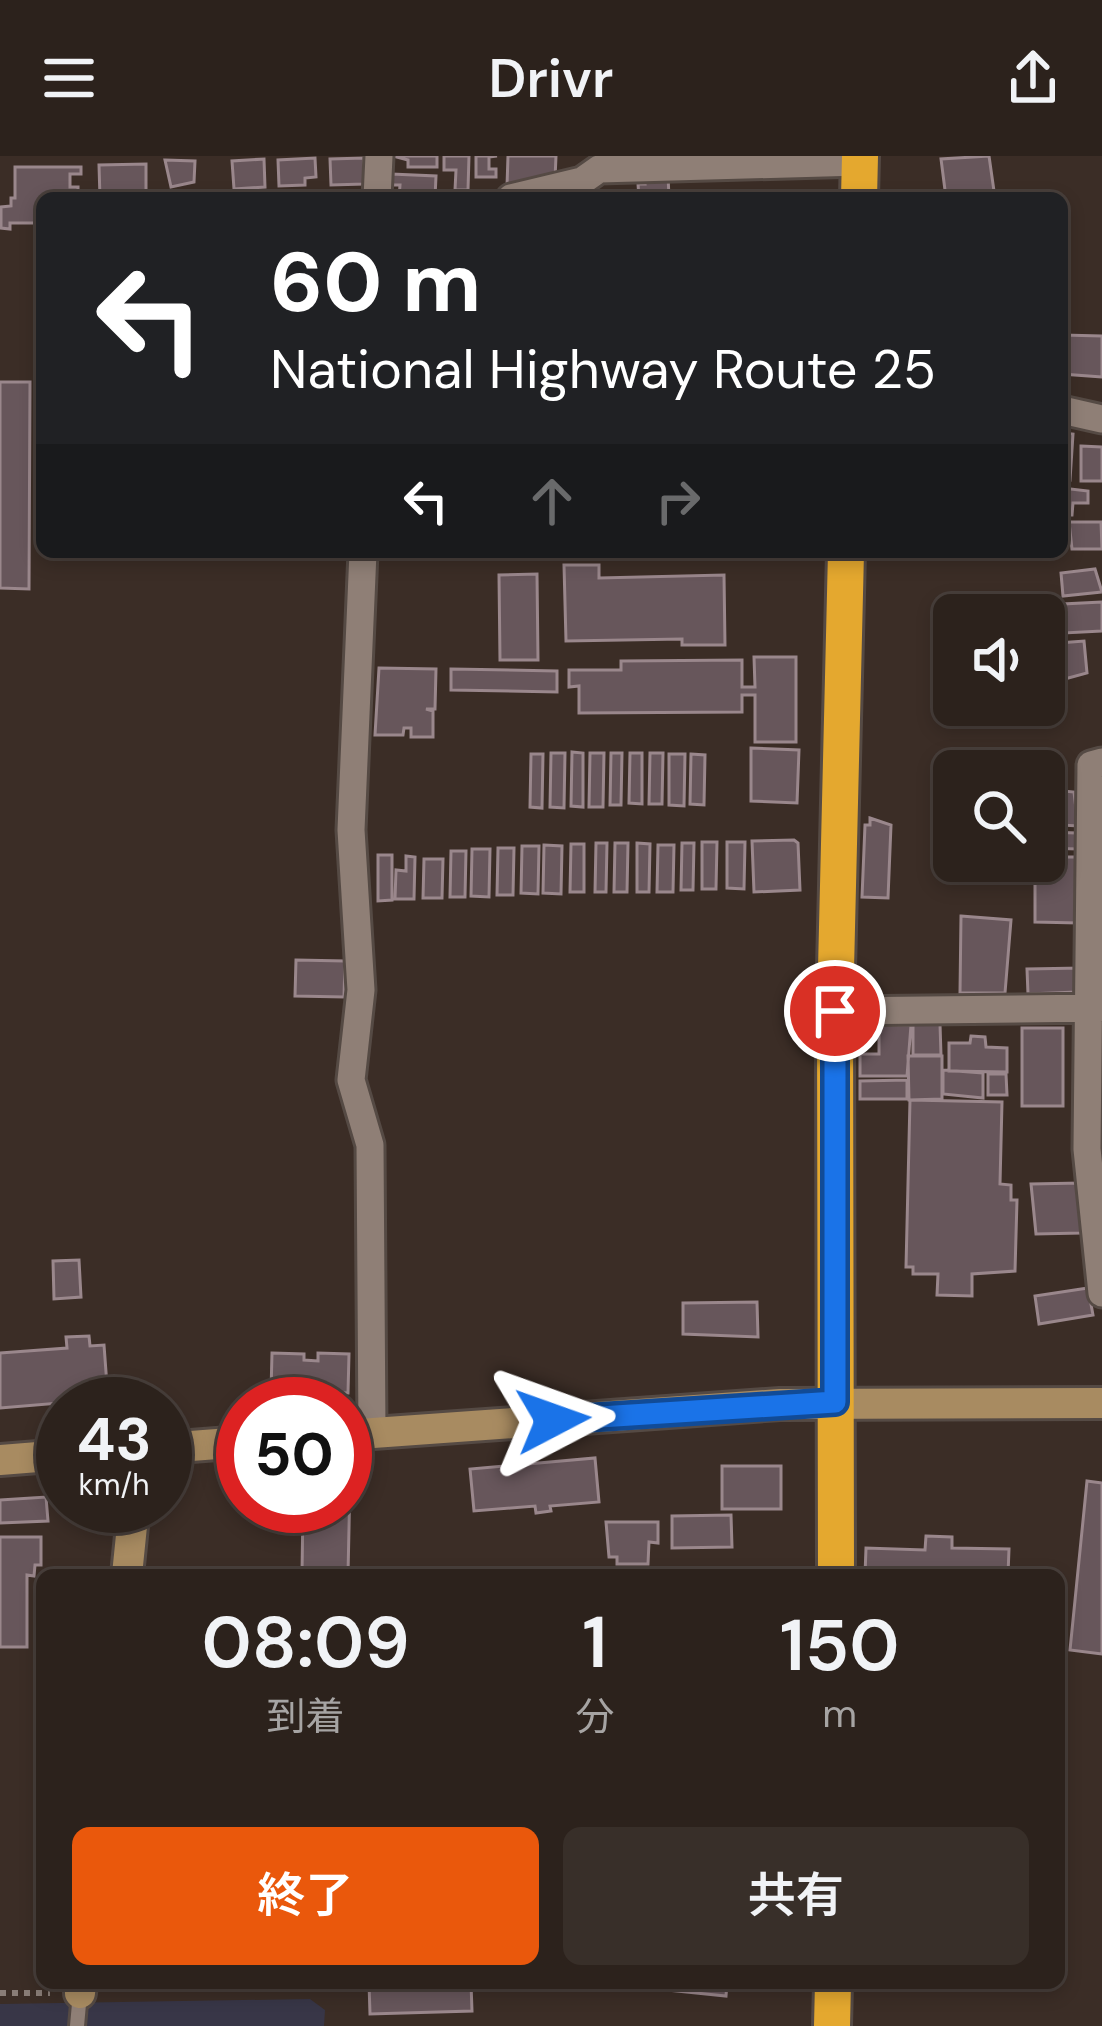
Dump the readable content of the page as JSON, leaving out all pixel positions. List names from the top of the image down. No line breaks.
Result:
{"page":{"header":"Drivr","turn":["60 m","National Highway Route 25"],"speed":"43 km/h","limit":"50","eta":["08:09","到着","1","分","150","m"],"buttons":["終了","共有"]}}
